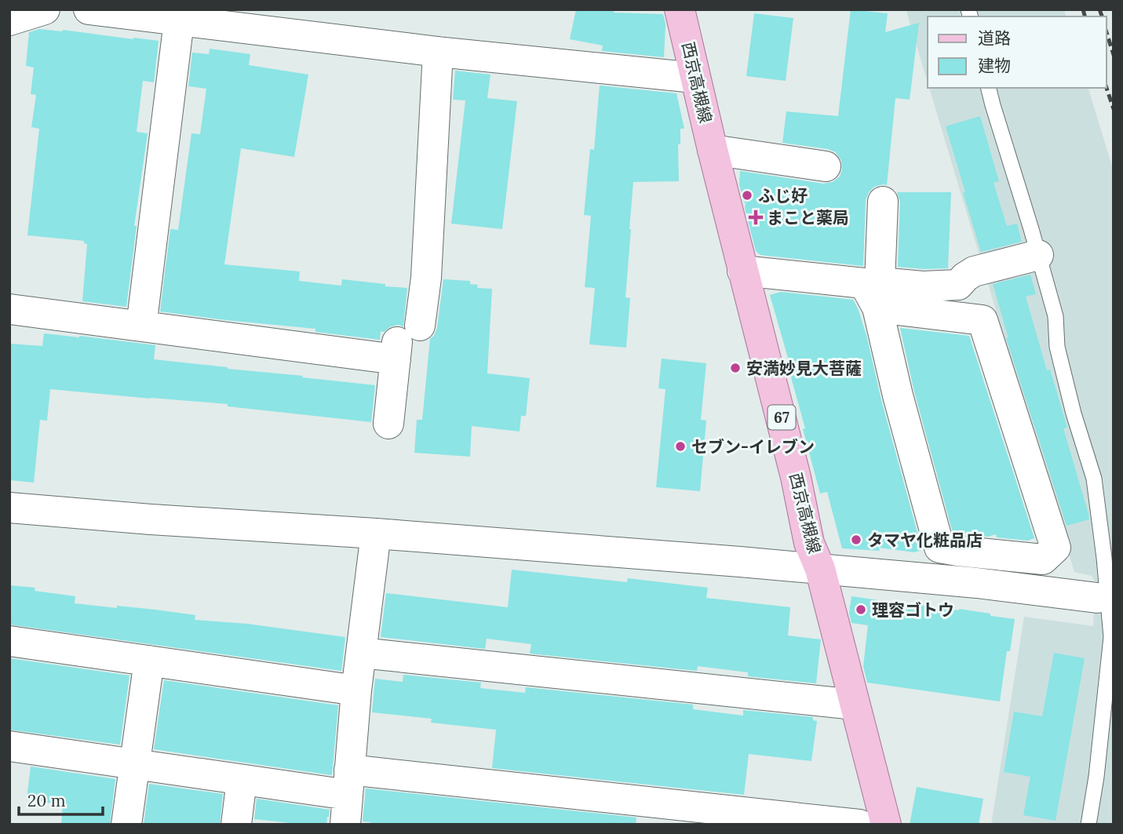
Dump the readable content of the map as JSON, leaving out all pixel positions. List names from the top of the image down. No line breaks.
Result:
{"streets":{"main road":["西京高槻線","67"]},"places":{"other":["ふじ好","安満妙見大菩薩","セブン-イレブン","タマヤ化粧品店","理容ゴトウ"],"health":["まこと薬局"]},"legend":["道路","建物"],"scale_bar":"20 m"}
